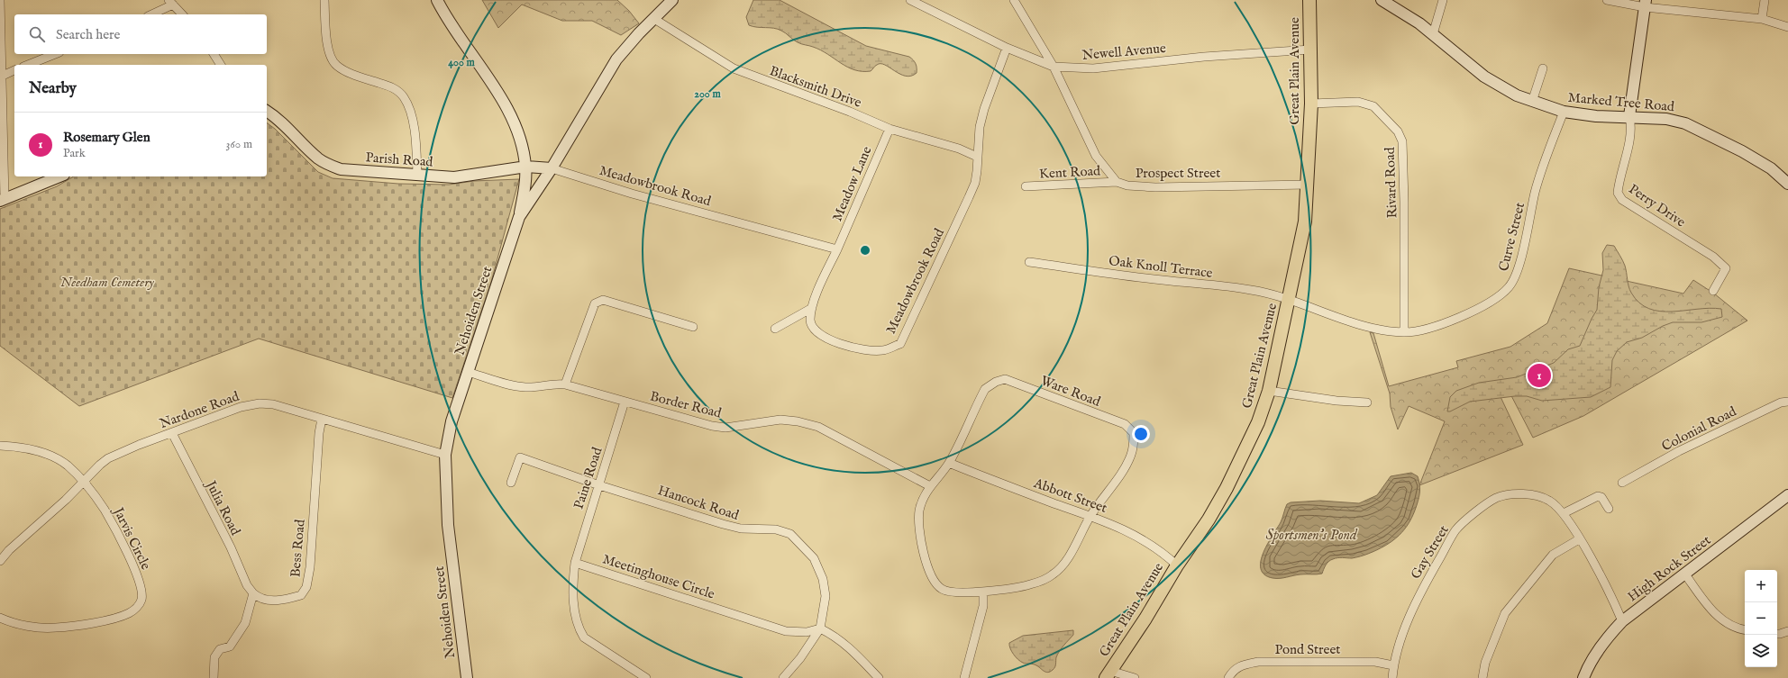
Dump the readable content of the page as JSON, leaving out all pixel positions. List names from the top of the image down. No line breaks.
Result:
{"streets":{"main road":["Great Plain Avenue"],"street":["Newell Avenue","Blacksmith Drive","Marked Tree Road","Parish Road","Kent Road","Prospect Street","Rivard Road","Meadow Lane","Meadowbrook Road","Perry Drive","Curve Street","Oak Knoll Terrace","Nehoiden Street","Ware Road","Border Road","Nardone Road","Colonial Road","Paine Road","Abbott Street","Hancock Road","Julia Road","Jarvis Circle","Bess Road","Gay Street","High Rock Street","Meetinghouse Circle","Pond Street"]},"crossings":[["Newell Avenue","Great Plain Avenue"],["Newell Avenue","Prospect Street"],["Newell Avenue","Meadowbrook Road"],["Great Plain Avenue","Prospect Street"],["Great Plain Avenue","Rivard Road"],["Great Plain Avenue","Curve Street"],["Great Plain Avenue","Oak Knoll Terrace"],["Great Plain Avenue","Abbott Street"],["Blacksmith Drive","Meadow Lane"],["Blacksmith Drive","Meadowbrook Road"],["Blacksmith Drive","Nehoiden Street"],["Marked Tree Road","Perry Drive"],["Marked Tree Road","Curve Street"],["Parish Road","Meadowbrook Road"],["Parish Road","Nehoiden Street"],["Kent Road","Prospect Street"],["Rivard Road","Curve Street"],["Meadow Lane","Meadowbrook Road"],["Meadowbrook Road","Nehoiden Street"],["Curve Street","Oak Knoll Terrace"],["Nehoiden Street","Border Road"],["Nehoiden Street","Nardone Road"],["Ware Road","Border Road"],["Ware Road","Abbott Street"],["Border Road","Paine Road"],["Nardone Road","Julia Road"],["Nardone Road","Jarvis Circle"],["Nardone Road","Bess Road"],["Paine Road","Hancock Road"],["Paine Road","Meetinghouse Circle"],["Hancock Road","Meetinghouse Circle"],["Julia Road","Bess Road"],["Gay Street","High Rock Street"],["Gay Street","Pond Street"]],"water":["Sportsmen's Pond"],"parks":["Needham Cemetery"],"page":{"search":"Search here","heading":"Nearby","list":[{"mark":"1","name":"Rosemary Glen","note":"Park","value":"360 m"}],"pins":"1","map_buttons":["+","−"]},"rings":["400 m","200 m"]}
